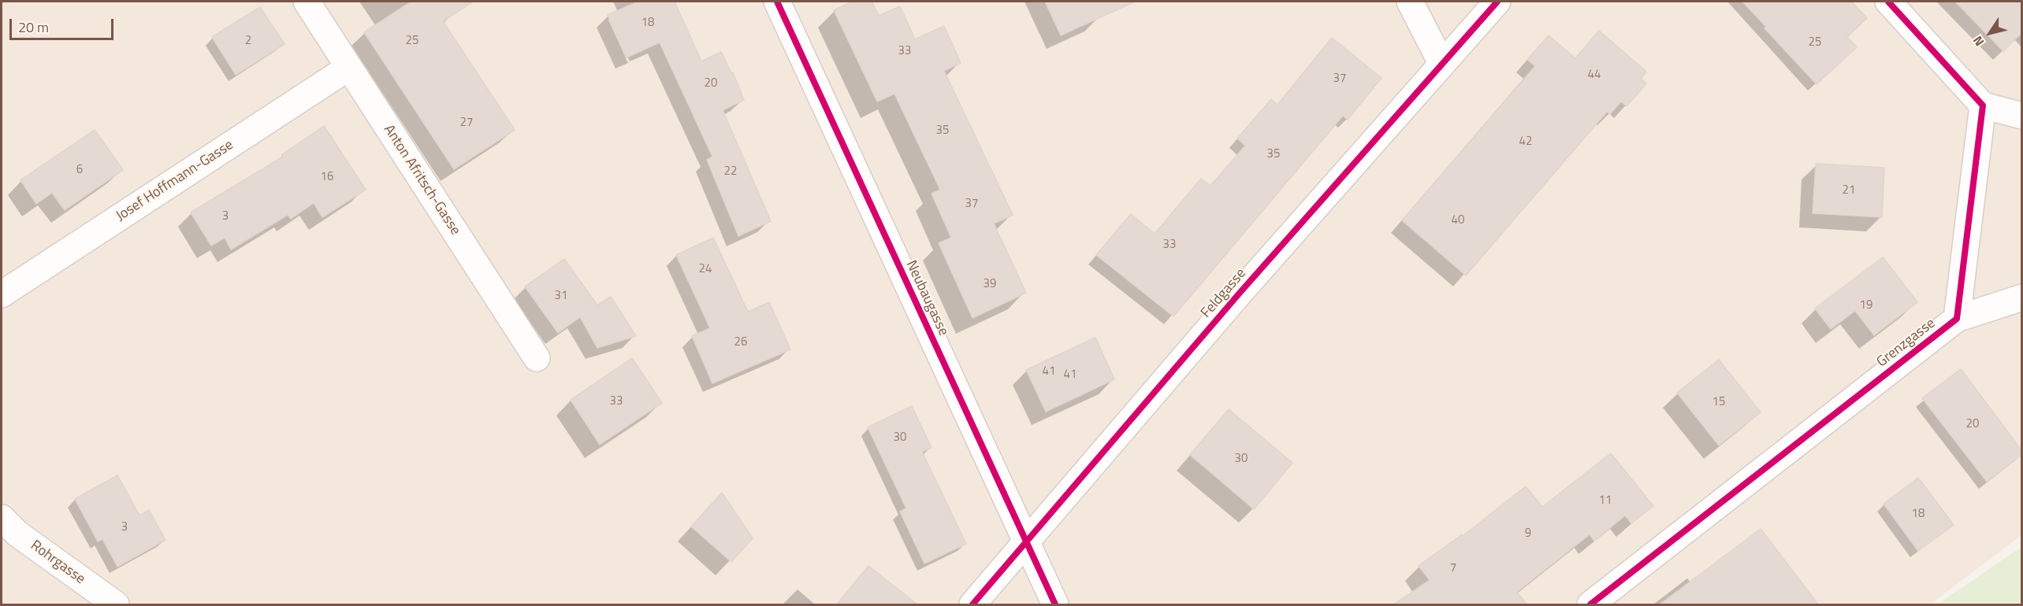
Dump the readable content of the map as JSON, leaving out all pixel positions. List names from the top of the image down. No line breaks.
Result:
{"streets":{"street":["Anton Afritsch-Gasse","Josef Hoffmann-Gasse","Feldgasse","Neubaugasse","Grenzgasse","Rohrgasse"]},"crossings":[["Anton Afritsch-Gasse","Josef Hoffmann-Gasse"],["Feldgasse","Neubaugasse"]],"house_numbers":["18","2","25","25","33","44","37","20","27","35","42","35","6","22","16","21","37","3","40","33","24","39","31","19","26","41","41","33","15","20","30","30","11","18","3","9","7"],"scale_bar":"20 m","north":"bottom left"}
